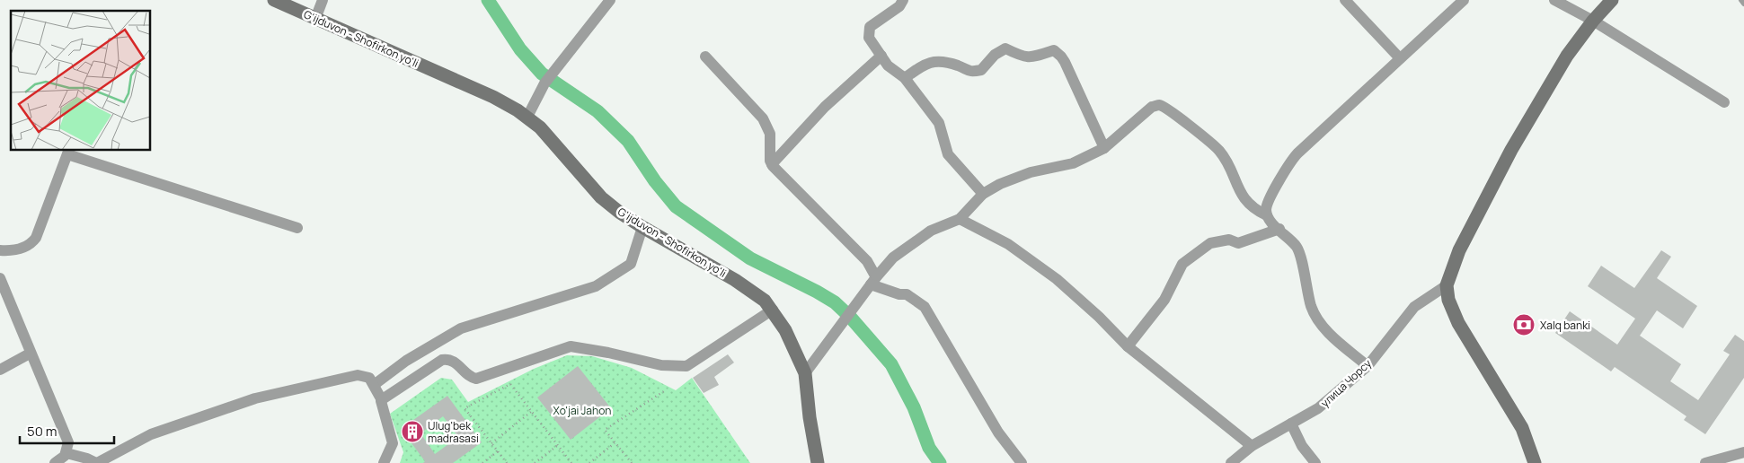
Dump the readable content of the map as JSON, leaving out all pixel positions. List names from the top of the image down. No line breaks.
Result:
{"streets":{"main road":["G'ijduvon - Shofirkon yo'li"],"street":["улица Чорсу"]},"parks":["Xo'jai Jahon"],"places":{"bank":["Xalq banki"],"building":["Ulug'bek madrasasi"]},"scale_bar":"50 m"}
